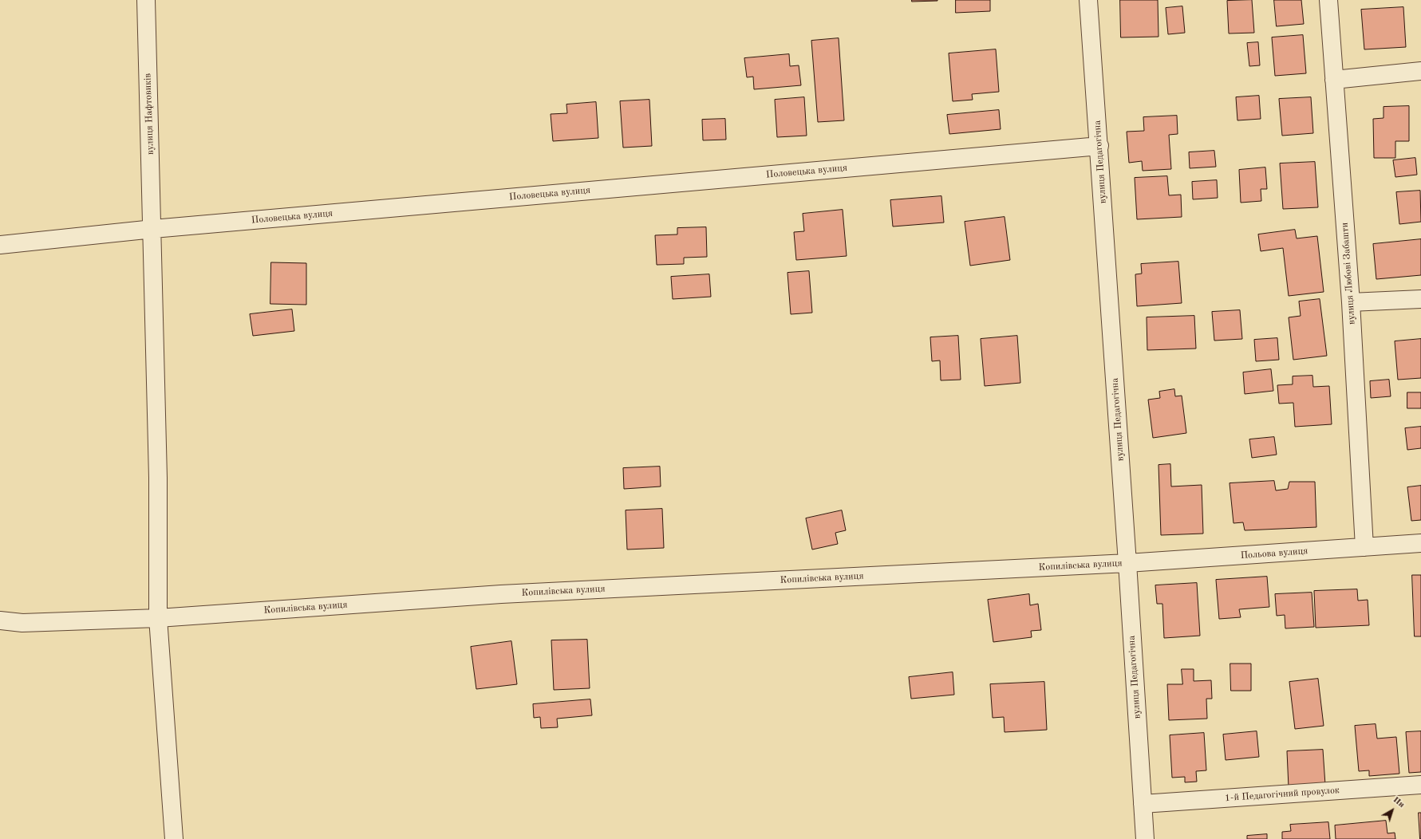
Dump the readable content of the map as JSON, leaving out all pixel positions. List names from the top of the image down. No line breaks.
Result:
{"streets":{"street":["вулиця Нафтовиків","вулиця Педагогічна","Половецька вулиця","вулиця Любові Забашти","Польова вулиця","Копилівська вулиця","1-й Педагогічний провулок"]},"crossings":[["вулиця Нафтовиків","Половецька вулиця"],["вулиця Нафтовиків","Копилівська вулиця"],["вулиця Педагогічна","Половецька вулиця"],["вулиця Педагогічна","Польова вулиця"],["вулиця Педагогічна","Копилівська вулиця"],["вулиця Педагогічна","1-й Педагогічний провулок"],["вулиця Любові Забашти","Польова вулиця"],["Польова вулиця","Копилівська вулиця"]],"north":"top right"}
